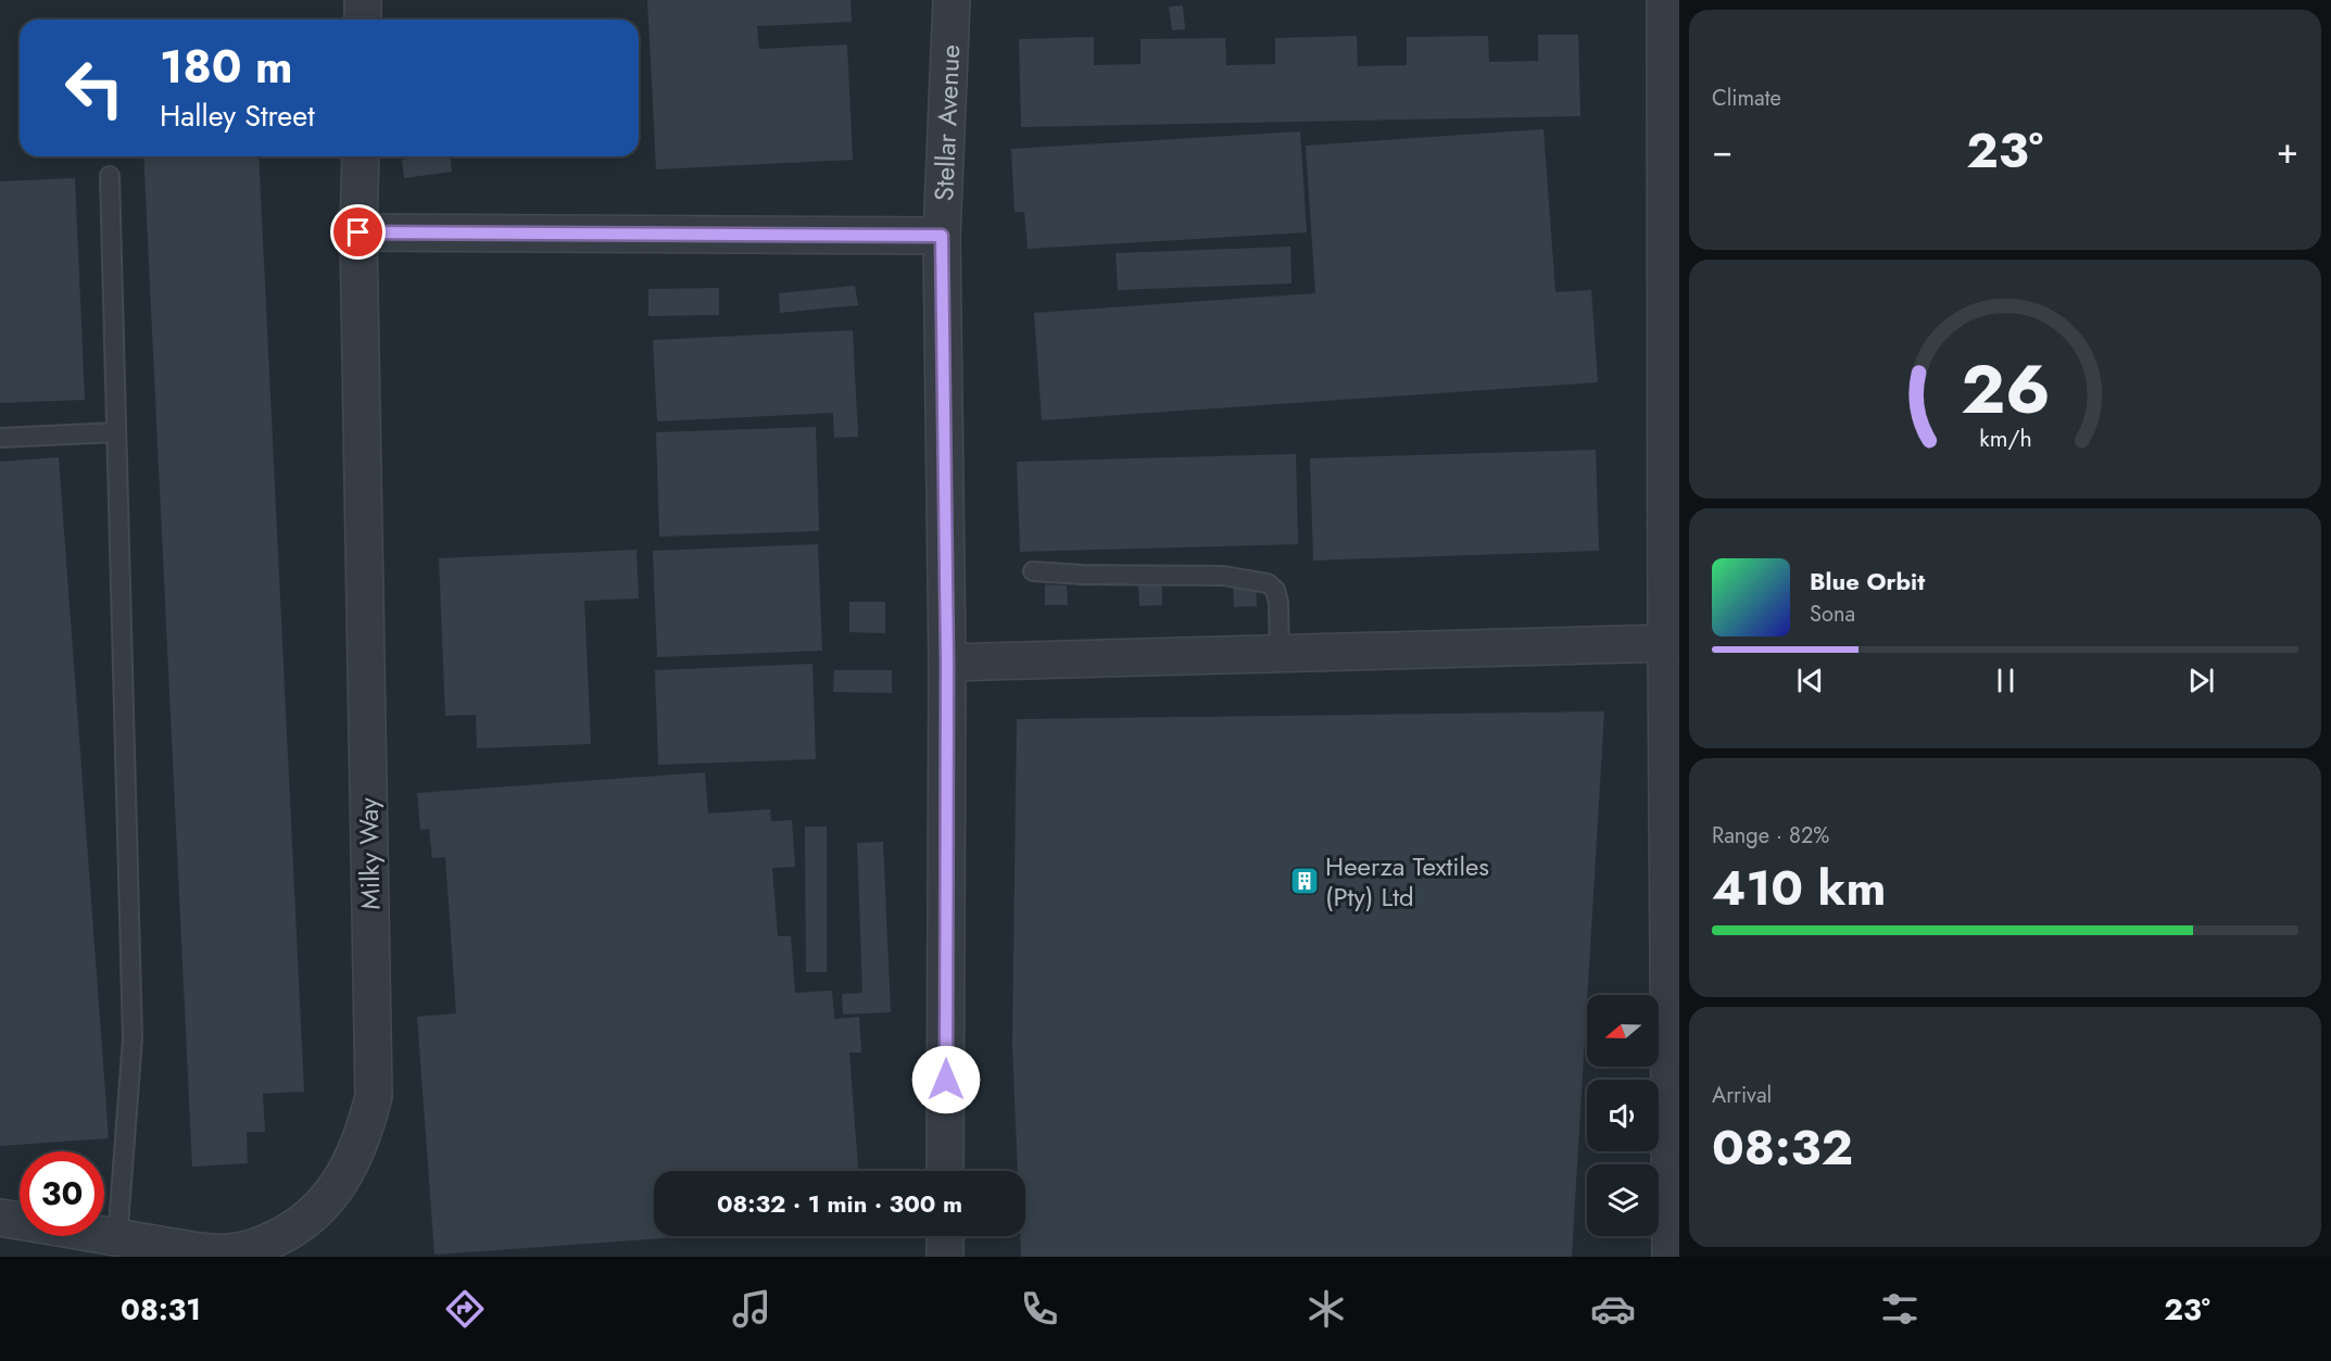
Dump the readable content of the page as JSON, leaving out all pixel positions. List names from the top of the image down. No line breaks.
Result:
{"streets":{"street":["Stellar Avenue","Milky Way"]},"places":{"building":["Heerza Textiles (Pty) Ltd"]},"north":"left","page":{"tile":["Climate",["Range · 82%","410 km"],["Arrival","08:32"]],"turn":["180 m","Halley Street"],"heat":["−","23°","+"],"song":["Blue Orbit","Sona"],"limit":"30","trip":"08:32 · 1 min · 300 m","tabs":["08:31","23°"],"gauge":["26","km/h"]}}
